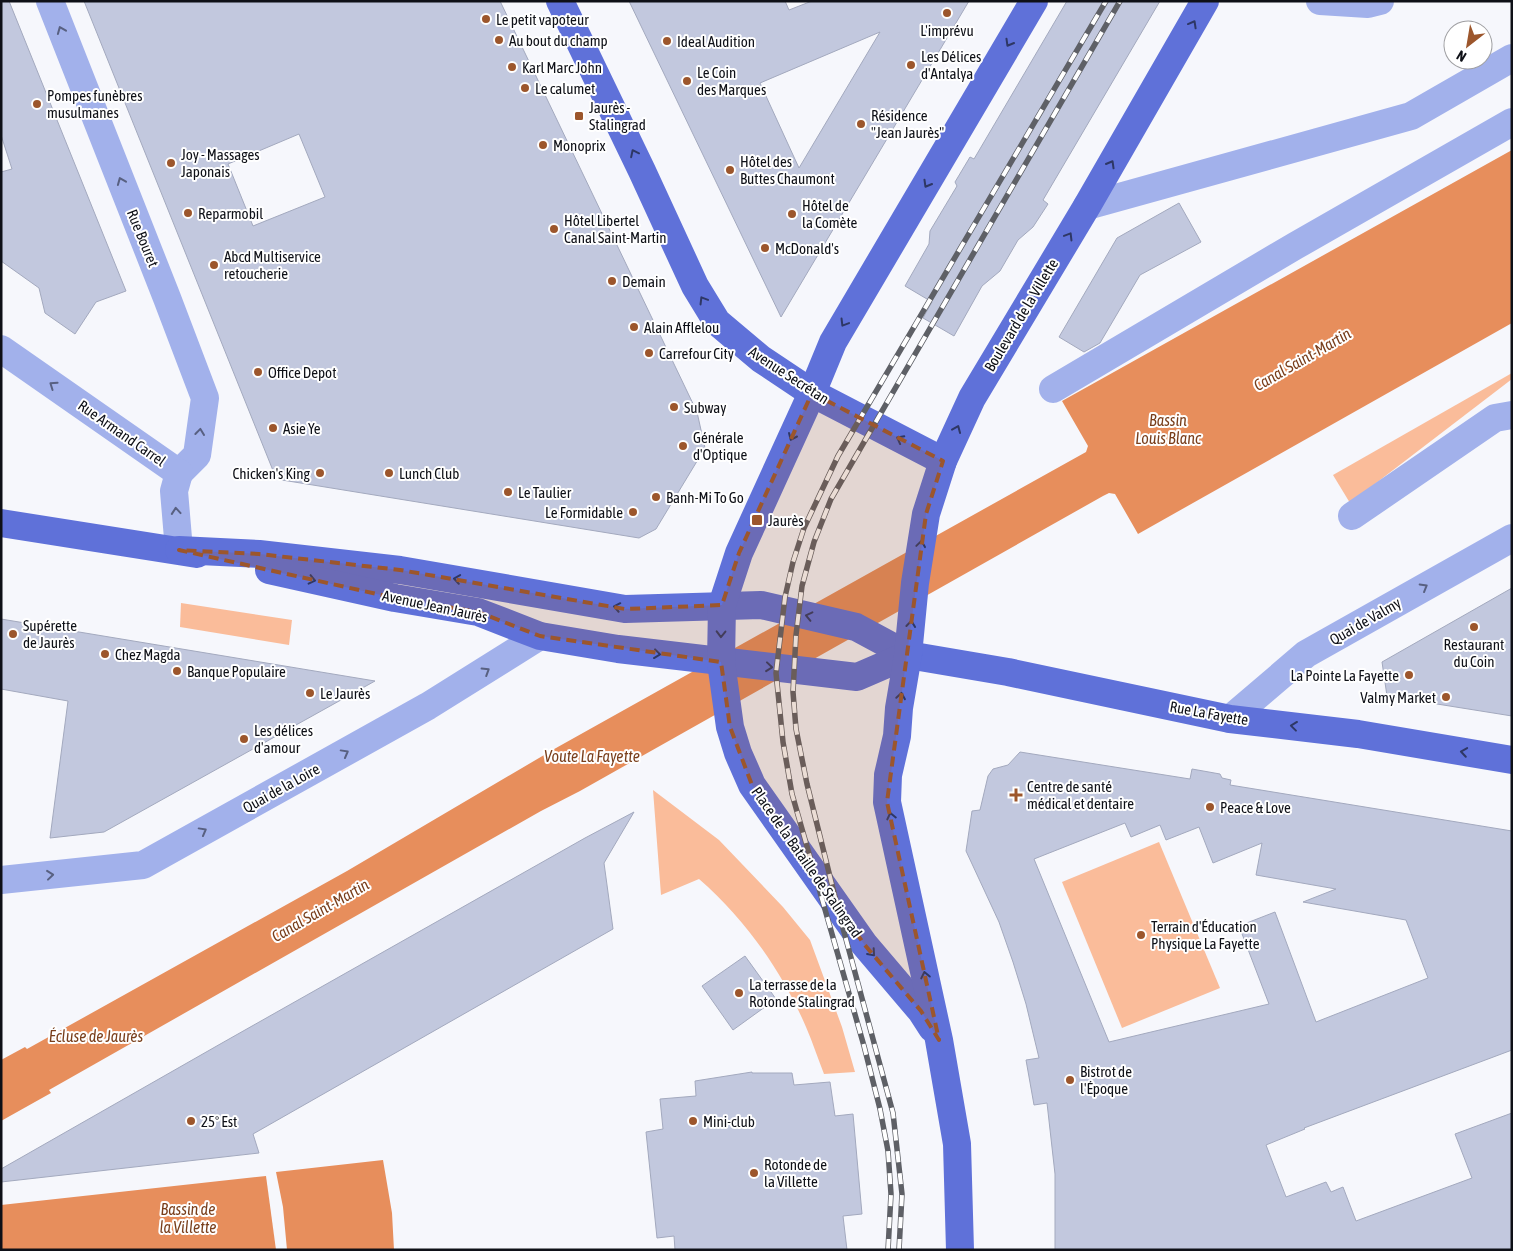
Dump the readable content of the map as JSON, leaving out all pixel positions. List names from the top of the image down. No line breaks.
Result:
{"streets":{"main road":["Boulevard de la Villette","Avenue Secrétan","Avenue Jean Jaurès","Rue La Fayette","Place de la Bataille de Stalingrad"],"street":["Rue Bouret","Rue Armand Carrel","Quai de Valmy","Quai de la Loire"]},"crossings":[["Rue Bouret","Rue Armand Carrel"],["Boulevard de la Villette","Avenue Secrétan"],["Boulevard de la Villette","Rue La Fayette"],["Boulevard de la Villette","Place de la Bataille de Stalingrad"],["Avenue Secrétan","Place de la Bataille de Stalingrad"],["Rue Armand Carrel","Avenue Jean Jaurès"],["Avenue Jean Jaurès","Quai de la Loire"],["Avenue Jean Jaurès","Place de la Bataille de Stalingrad"],["Quai de Valmy","Rue La Fayette"],["Rue La Fayette","Place de la Bataille de Stalingrad"]],"one_way":["Rue Bouret","Avenue Secrétan","Rue Armand Carrel","Rue La Fayette","Quai de la Loire"],"water":["Canal Saint-Martin","Bassin Louis Blanc","Voute La Fayette","Écluse de Jaurès","Bassin de la Villette"],"places":{"other":["L'imprévu","Le petit vapoteur","Au bout du champ","Ideal Audition","Les Délices d'Antalya","Karl Marc John","Le Coin des Marques","Le calumet","Pompes funèbres musulmanes","Résidence \"Jean Jaurès\"","Monoprix","Joy - Massages Japonais","Hôtel des Buttes Chaumont","Reparmobil","Hôtel de la Comète","Hôtel Libertel Canal Saint-Martin","McDonald's","Abcd Multiservice retoucherie","Demain","Alain Afflelou","Carrefour City","Office Depot","Subway","Asie Ye","Générale d'Optique","Chicken's King","Lunch Club","Le Taulier","Banh-Mi To Go","Le Formidable","Restaurant du Coin","Supérette de Jaurès","Chez Magda","Banque Populaire","La Pointe La Fayette","Le Jaurès","Valmy Market","Les délices d'amour","Peace & Love","Terrain d'Éducation Physique La Fayette","La terrasse de la Rotonde Stalingrad","Bistrot de l'Époque","25° Est","Mini-club","Rotonde de la Villette"],"transit":["Jaurès - Stalingrad","Jaurès"],"health":["Centre de santé médical et dentaire"]},"north":"bottom left"}
